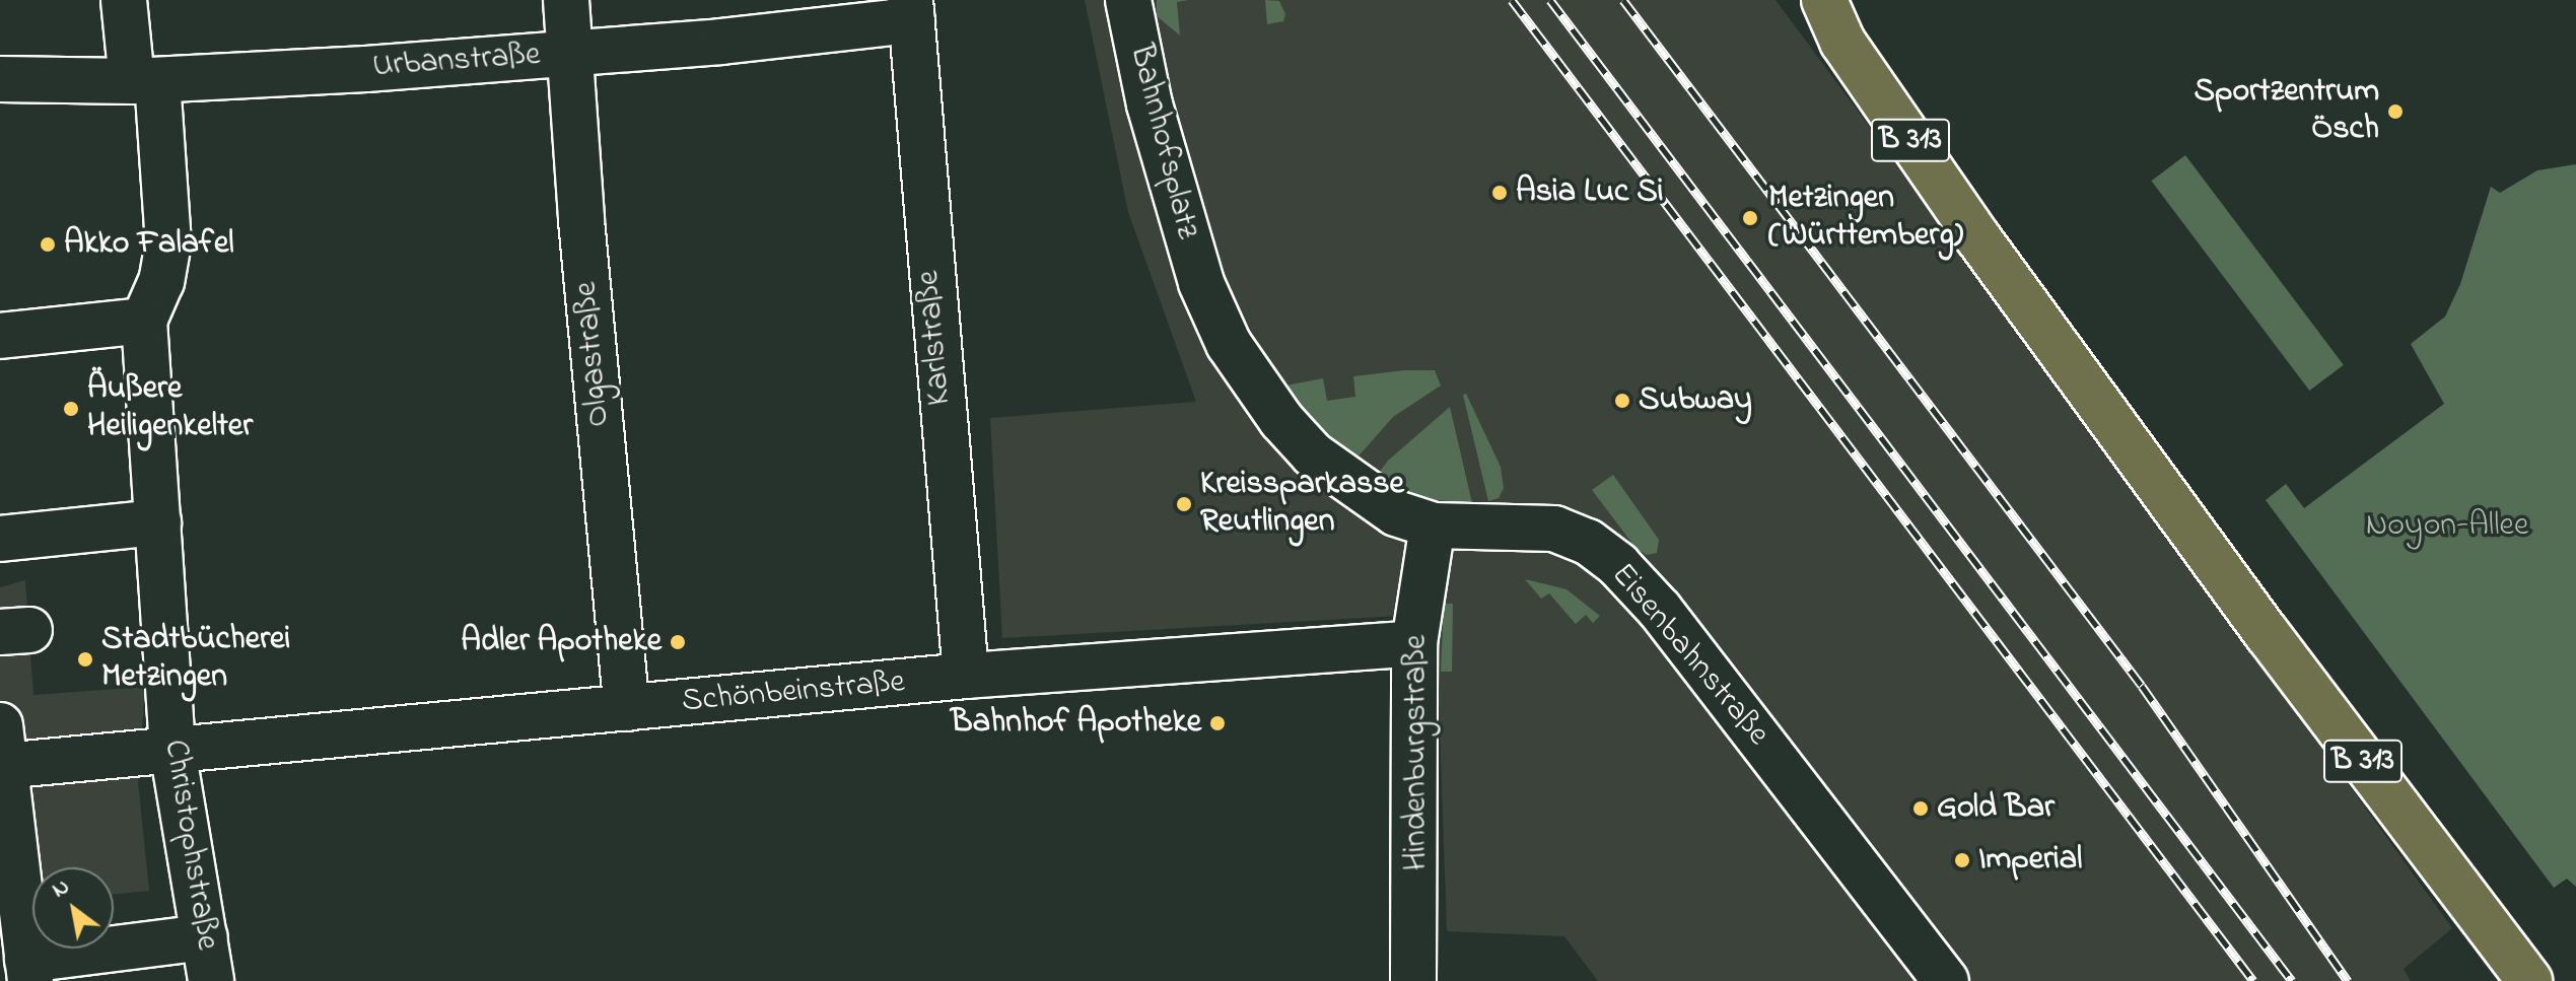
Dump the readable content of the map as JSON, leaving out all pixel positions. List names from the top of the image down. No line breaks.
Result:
{"streets":{"main road":["B 313"],"street":["Urbanstraße","Bahnhofsplatz","Karlstraße","Olgastraße","Eisenbahnstraße","Schönbeinstraße","Hindenburgstraße","Christophstraße"]},"crossings":[["Urbanstraße","Karlstraße"],["Urbanstraße","Olgastraße"],["Urbanstraße","Christophstraße"],["Bahnhofsplatz","Eisenbahnstraße"],["Karlstraße","Schönbeinstraße"],["Olgastraße","Schönbeinstraße"],["Eisenbahnstraße","Hindenburgstraße"],["Schönbeinstraße","Hindenburgstraße"],["Schönbeinstraße","Christophstraße"]],"parks":["Noyon-Allee"],"places":["Sportzentrum Ösch","Asia Luc Si","Metzingen (Württemberg)","Akko Falafel","Subway","Äußere Heiligenkelter","Kreissparkasse Reutlingen","Adler Apotheke","Stadtbücherei Metzingen","Bahnhof Apotheke","Gold Bar","Imperial"],"north":"top left"}
